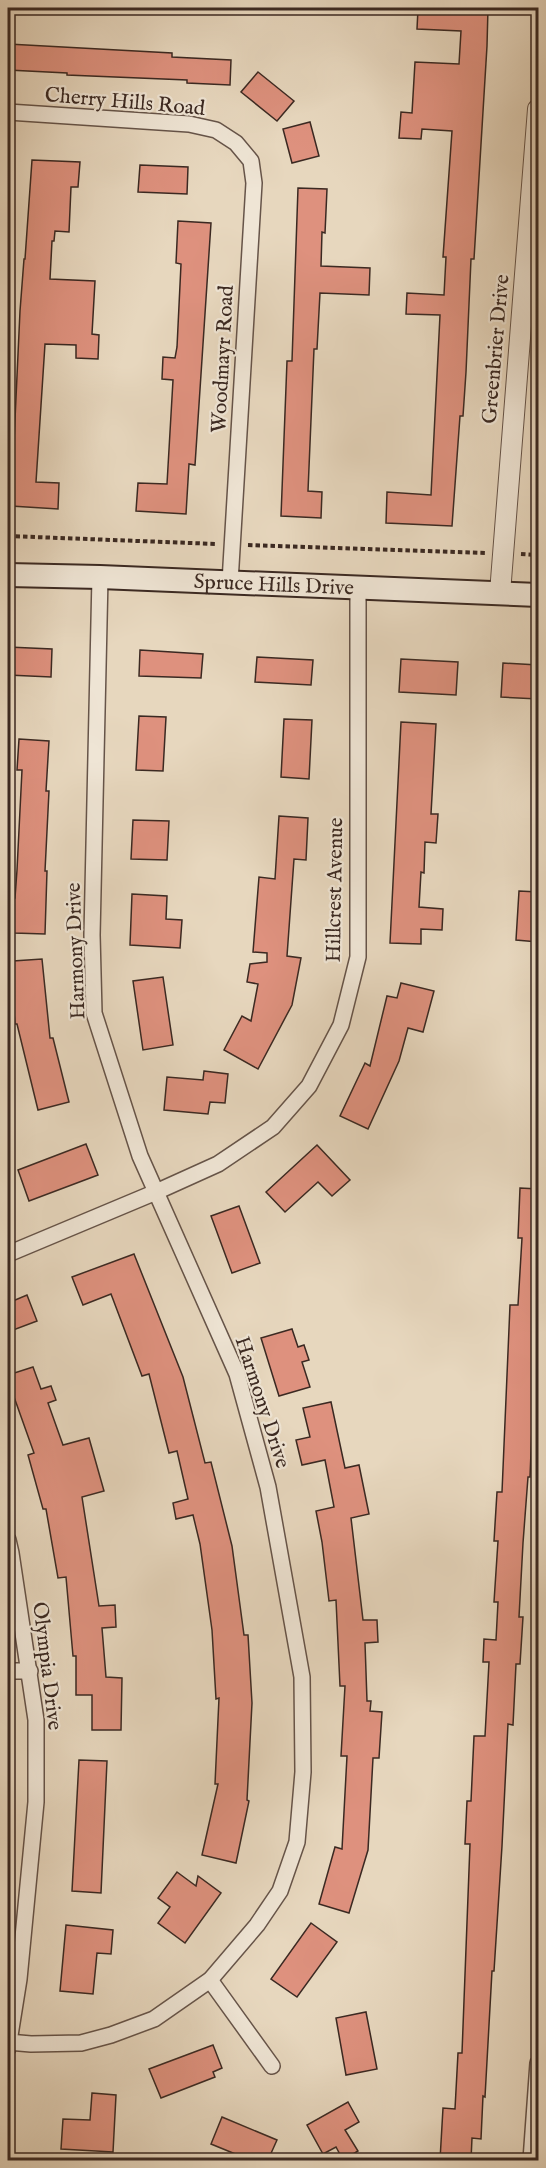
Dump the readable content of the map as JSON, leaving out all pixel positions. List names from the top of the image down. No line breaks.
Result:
{"streets":{"main road":["Spruce Hills Drive"],"street":["Cherry Hills Road","Greenbrier Drive","Woodmayr Road","Hillcrest Avenue","Harmony Drive","Olympia Drive"]},"crossings":[["Cherry Hills Road","Woodmayr Road"],["Greenbrier Drive","Spruce Hills Drive"],["Woodmayr Road","Spruce Hills Drive"],["Spruce Hills Drive","Hillcrest Avenue"],["Spruce Hills Drive","Harmony Drive"],["Hillcrest Avenue","Harmony Drive"],["Harmony Drive","Olympia Drive"]]}
